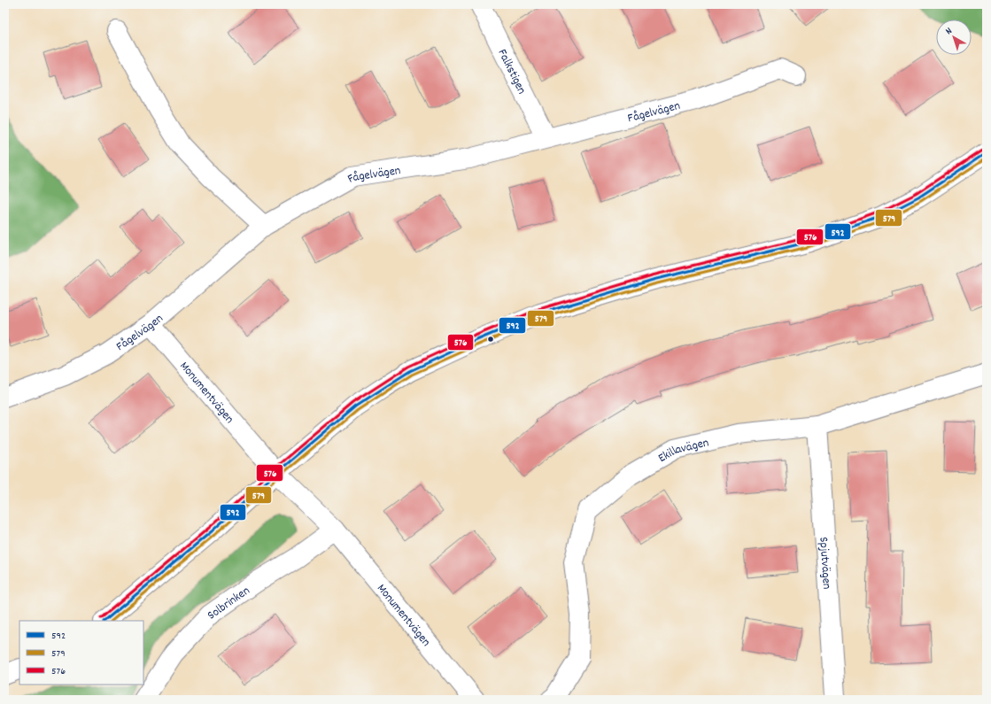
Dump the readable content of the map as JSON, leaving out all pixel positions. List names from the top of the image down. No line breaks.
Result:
{"streets":{"street":["Falkstigen","Fågelvägen","Monumentvägen","Ekillavägen","Spjutvägen","Solbrinken"]},"crossings":[["Falkstigen","Fågelvägen"],["Fågelvägen","Monumentvägen"],["Monumentvägen","Solbrinken"],["Ekillavägen","Spjutvägen"]],"lines":["transit line 576","transit line 592","transit line 579"],"legend":["592","579","576"],"north":"top left"}
